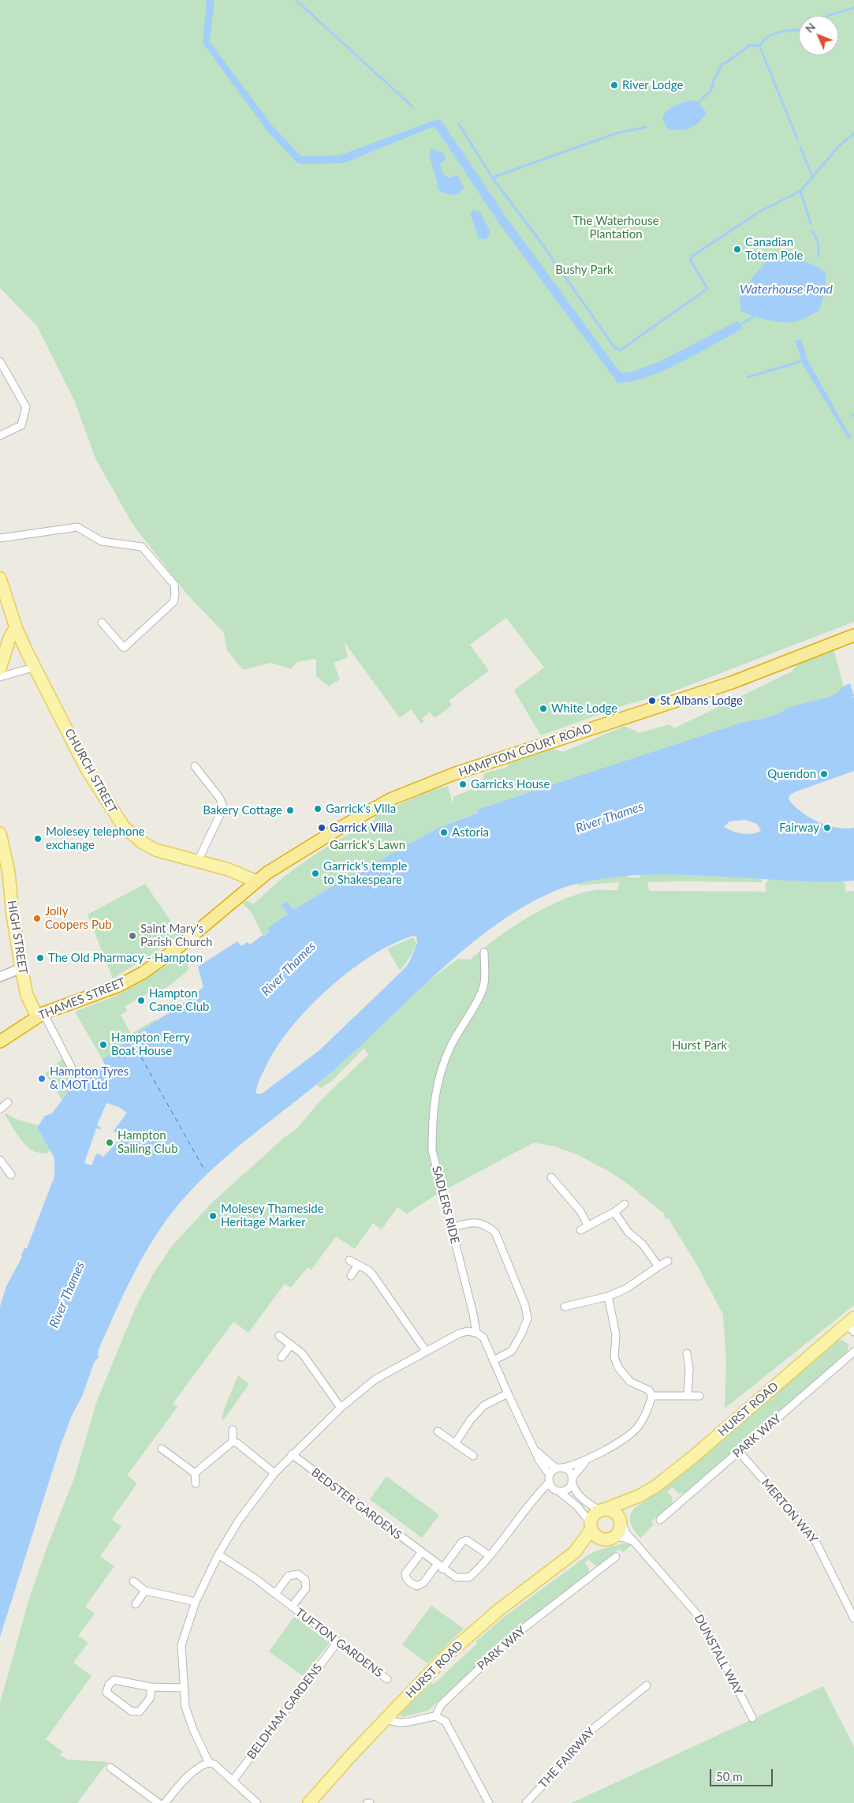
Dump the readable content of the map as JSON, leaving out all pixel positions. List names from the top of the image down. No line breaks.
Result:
{"streets":{"highway":["HAMPTON COURT ROAD","THAMES STREET"],"main road":["CHURCH STREET","HIGH STREET","HURST ROAD"],"street":["SADLERS RIDE","PARK WAY","BEDSTER GARDENS","MERTON WAY","TUFTON GARDENS","DUNSTALL WAY","BELDHAM GARDENS","THE FAIRWAY"]},"crossings":[["HAMPTON COURT ROAD","CHURCH STREET"],["HAMPTON COURT ROAD","THAMES STREET"],["CHURCH STREET","THAMES STREET"],["HIGH STREET","THAMES STREET"],["SADLERS RIDE","BEDSTER GARDENS"],["HURST ROAD","DUNSTALL WAY"],["PARK WAY","MERTON WAY"],["TUFTON GARDENS","BELDHAM GARDENS"]],"water":["Waterhouse Pond","River Thames"],"parks":["The Waterhouse Plantation","Bushy Park","Garrick's Lawn","Hurst Park"],"places":["River Lodge","Canadian Totem Pole","St Albans Lodge","White Lodge","Quendon","Garricks House","Garrick's Villa","Bakery Cottage","Garrick Villa","Fairway","Astoria","Molesey telephone exchange","Garrick's temple to Shakespeare","Jolly Coopers Pub","Saint Mary's Parish Church","The Old Pharmacy - Hampton","Hampton Canoe Club","Hampton Ferry Boat House","Hampton Tyres & MOT Ltd","Hampton Sailing Club","Molesey Thameside Heritage Marker"],"scale_bar":"50 m","north":"top left"}
